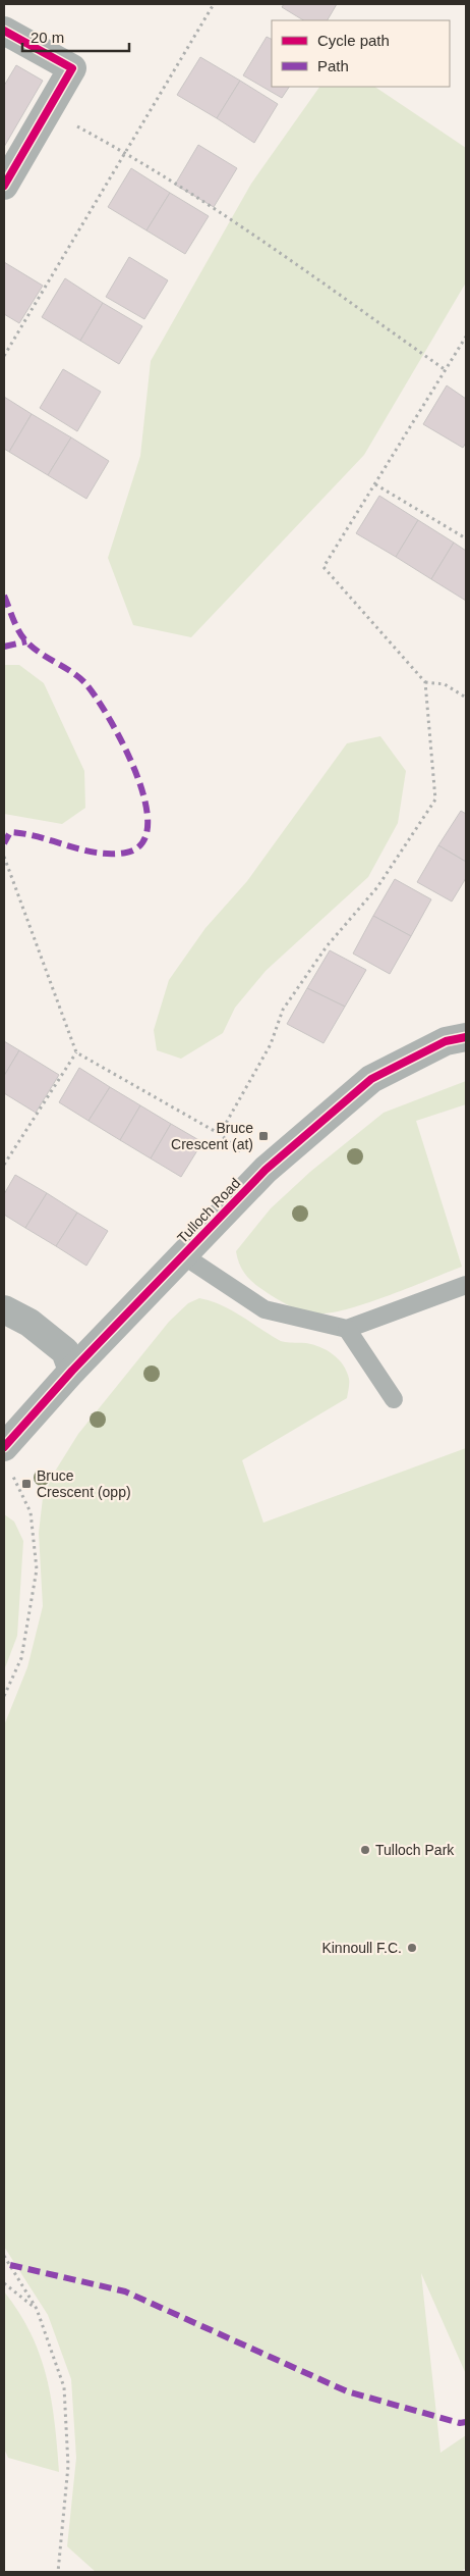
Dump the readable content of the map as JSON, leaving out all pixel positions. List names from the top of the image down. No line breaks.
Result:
{"streets":{"street":["Tulloch Road"]},"places":{"transit":["Bruce Crescent (at)","Bruce Crescent (opp)"],"other":["Tulloch Park","Kinnoull F.C."]},"legend":["Cycle path","Path"],"scale_bar":"20 m"}
